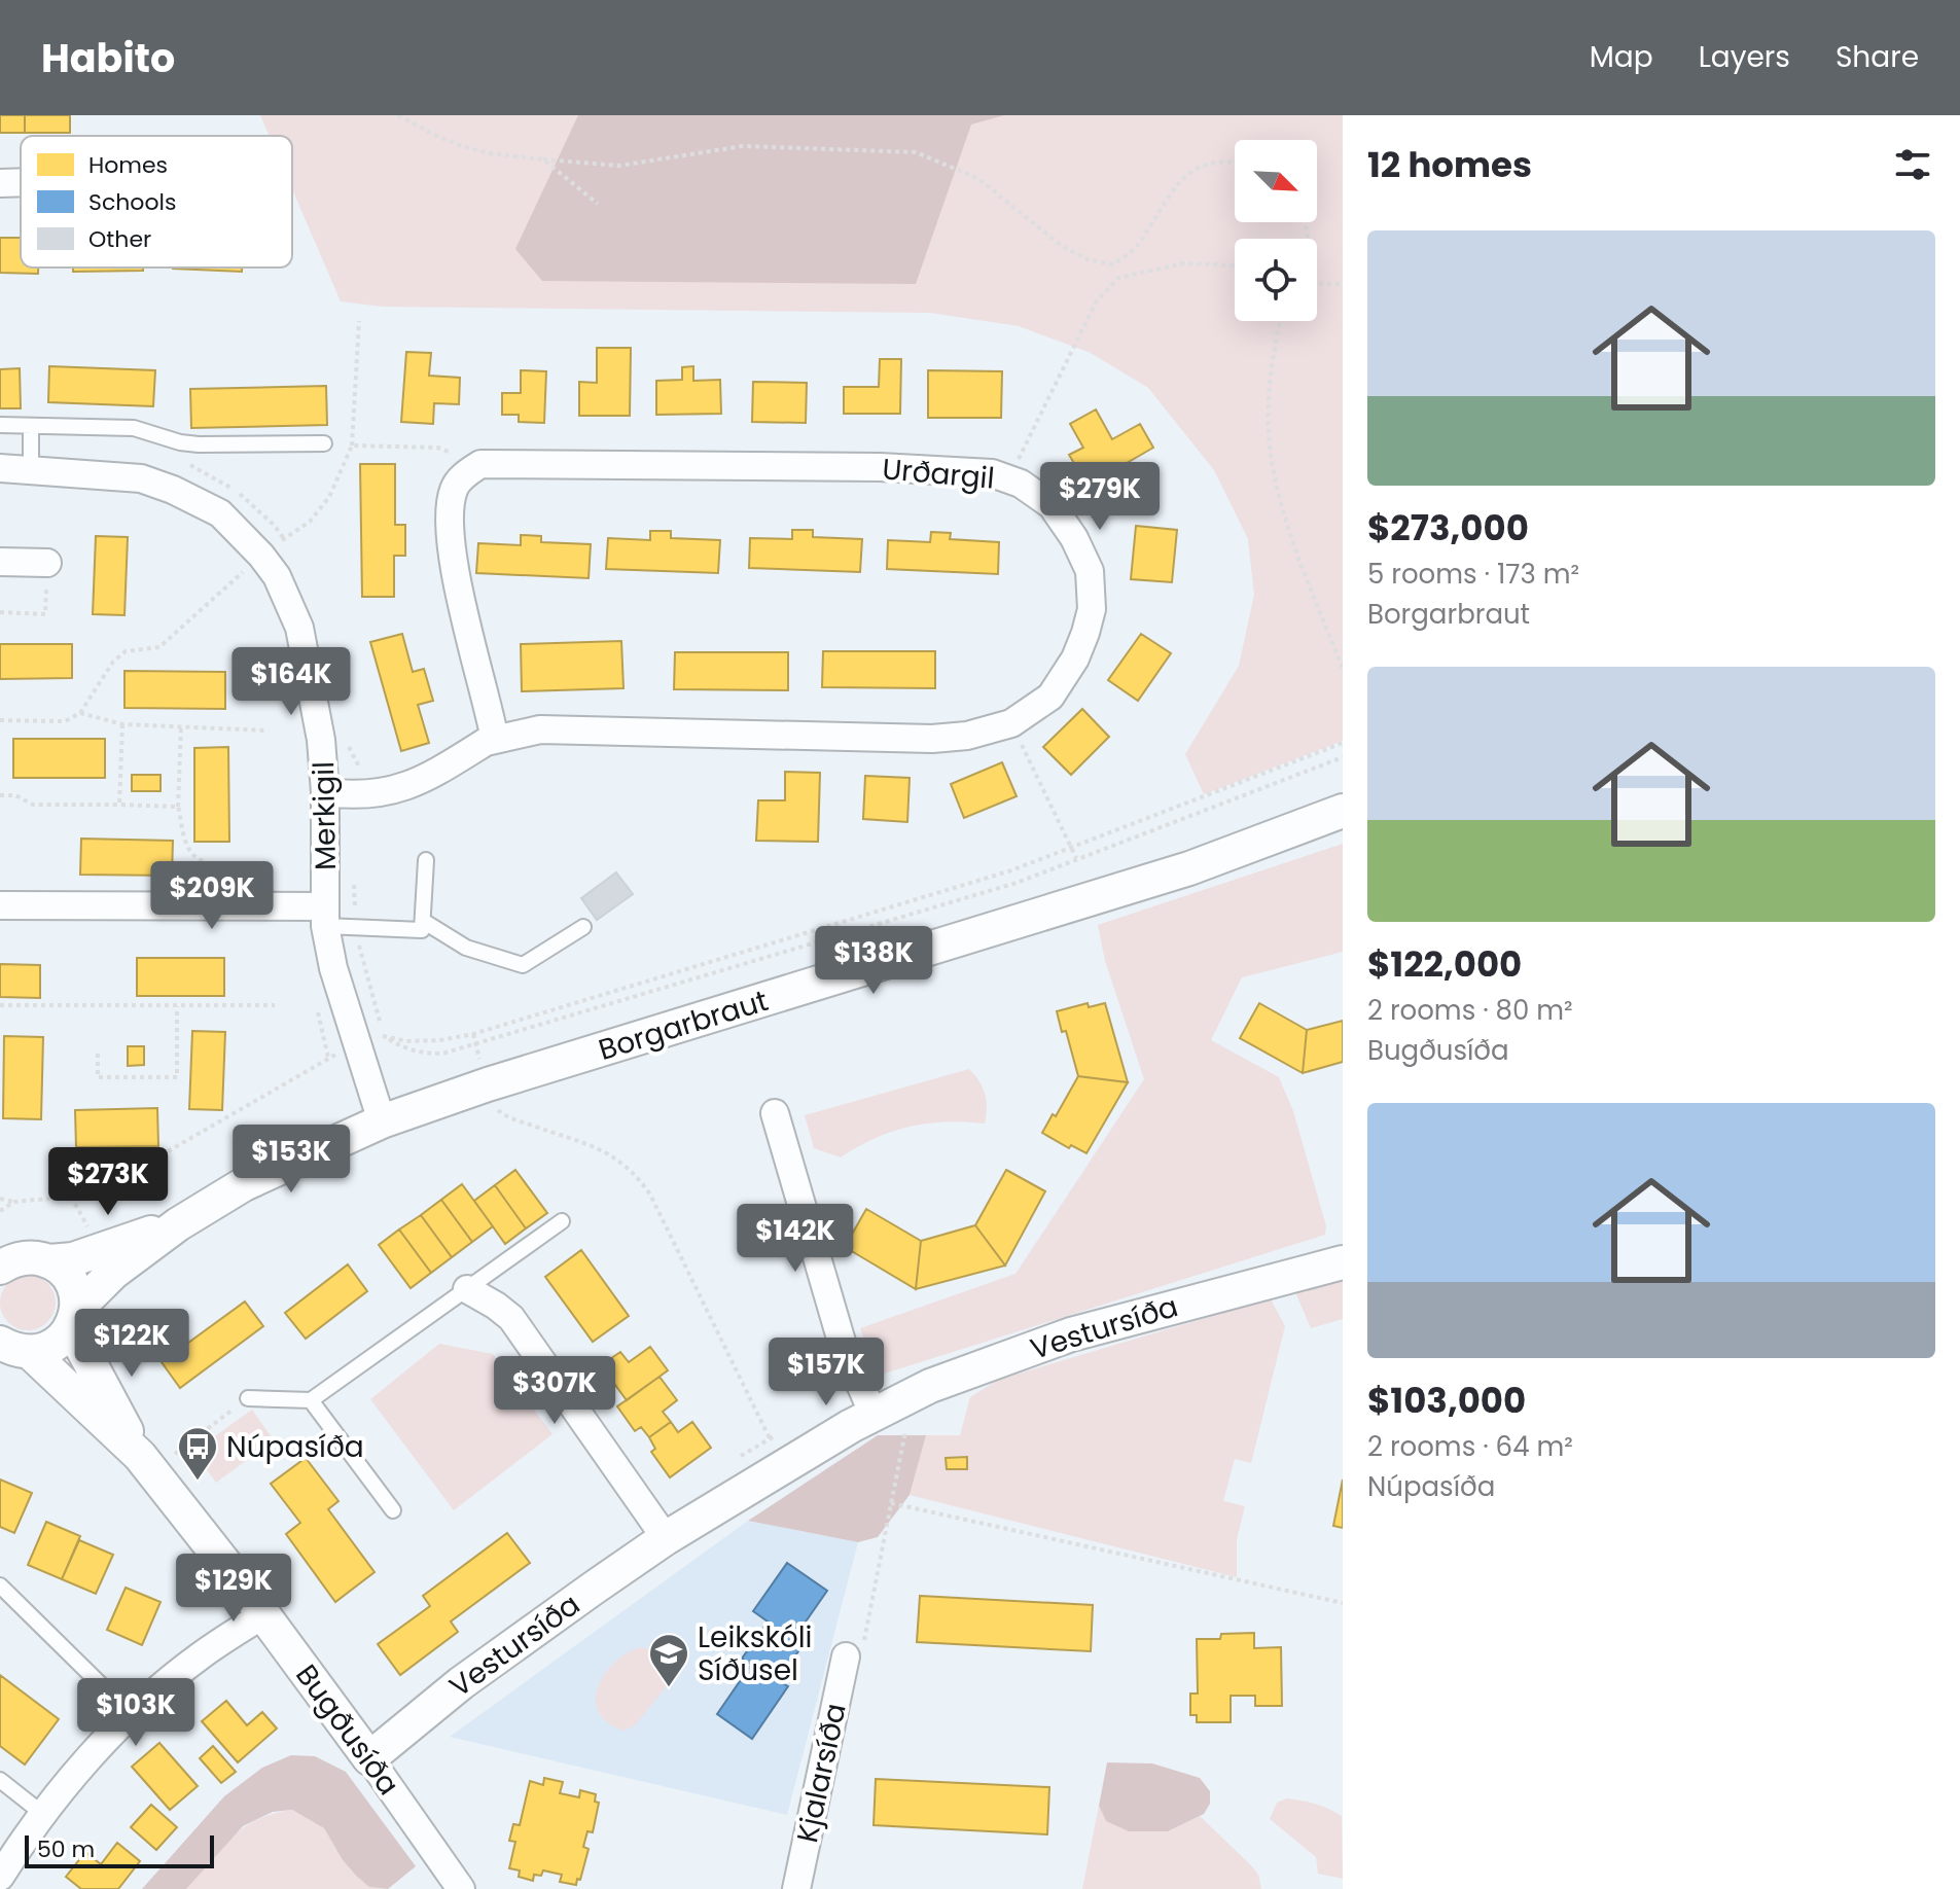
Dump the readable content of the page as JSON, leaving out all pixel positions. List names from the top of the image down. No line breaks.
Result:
{"streets":{"street":["Urðargil","Merkigil","Borgarbraut","Vestursíða","Bugðusíða","Kjalarsíða"]},"crossings":[["Urðargil","Merkigil"],["Merkigil","Borgarbraut"],["Borgarbraut","Bugðusíða"],["Vestursíða","Bugðusíða"]],"places":{"bus stop":["Núpasíða"],"school or university":["Leikskóli Síðusel"]},"legend":["Homes","Schools","Other"],"scale_bar":"50 m","north":"bottom right","page":{"header":"Habito","nav":["Map","Layers","Share"],"heading":"12 homes","list":[{"name":"$273,000","note":"5 rooms · 173 m² · Borgarbraut"},{"name":"$122,000","note":"2 rooms · 80 m² · Bugðusíða"},{"name":"$103,000","note":"2 rooms · 64 m² · Núpasíða"}],"price":["$279K","$164K","$209K","$138K","$153K","$273K","$142K","$122K","$157K","$307K","$129K","$103K"],"scale":"50 m"}}
